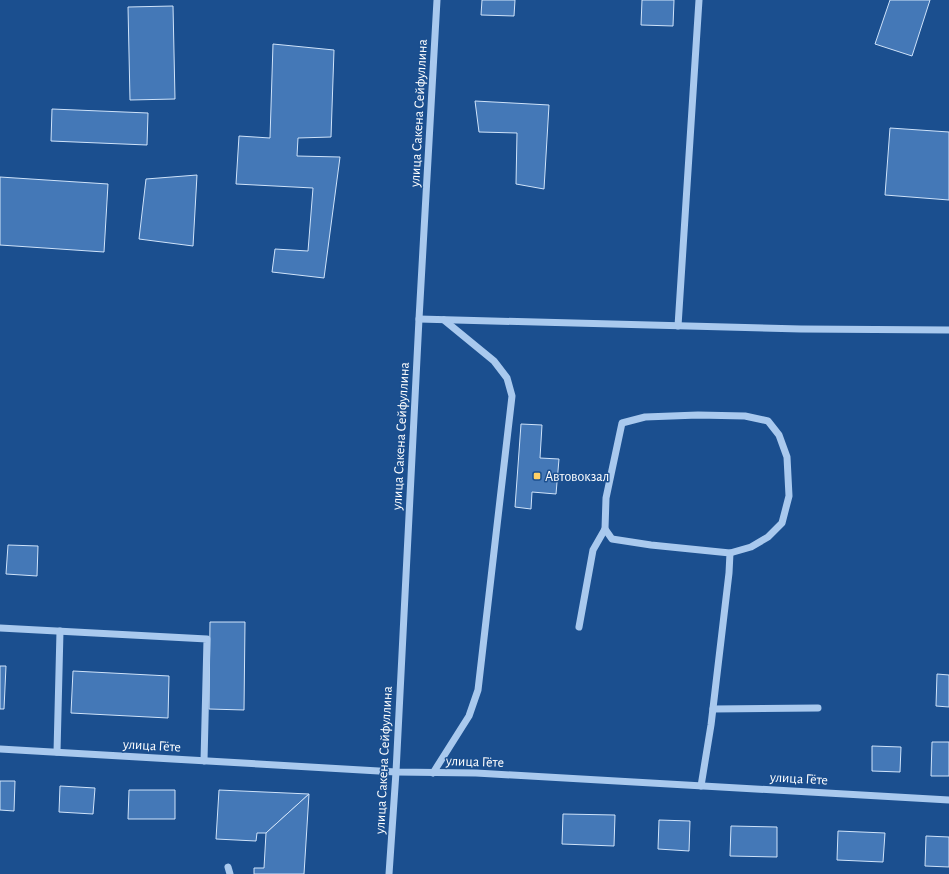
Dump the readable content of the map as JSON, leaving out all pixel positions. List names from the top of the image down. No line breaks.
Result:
{"streets":{"street":["улица Сакена Сейфуллина","улица Гёте"]},"crossings":[["улица Сакена Сейфуллина","улица Гёте"]],"places":{"transit":["Автовокзал"]}}
